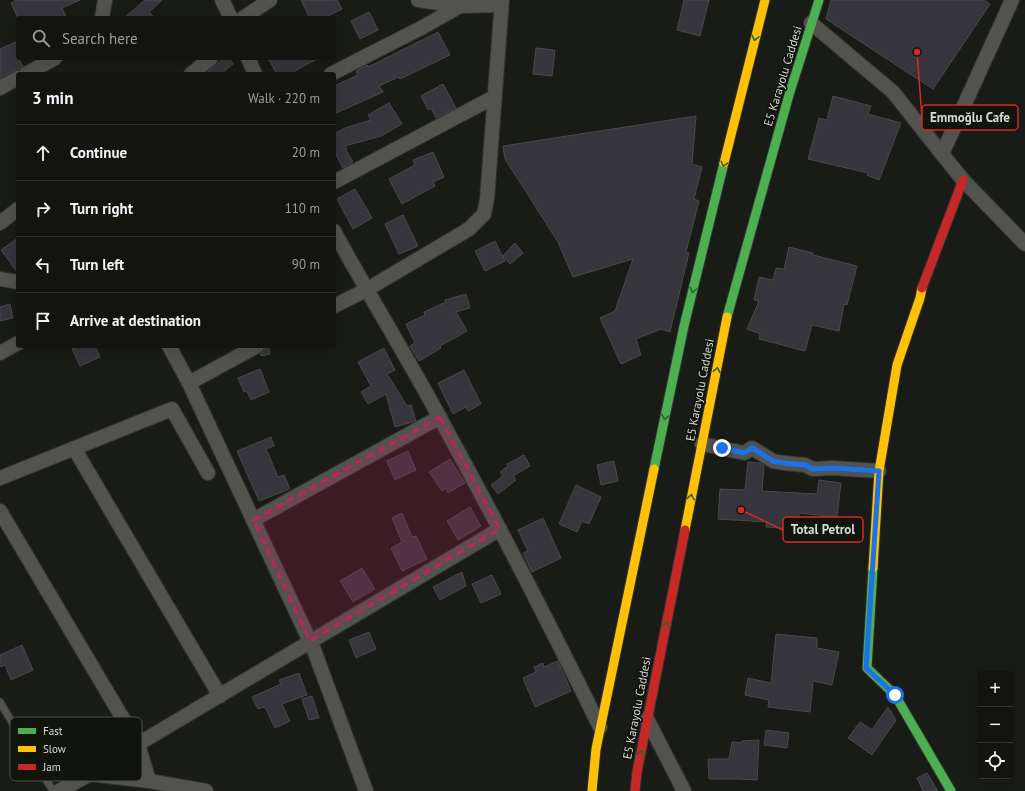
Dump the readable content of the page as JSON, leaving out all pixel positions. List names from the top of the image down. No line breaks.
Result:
{"streets":{"main road":["E5 Karayolu Caddesi"]},"places":["Emmoğlu Cafe","Total Petrol"],"legend":["Fast","Slow","Jam"],"page":{"search":"Search here","heading":["3 min","Walk · 220 m"],"list":[["Continue","20 m"],["Turn right","110 m"],["Turn left","90 m"],"Arrive at destination"],"map_buttons":["+","−"]}}
